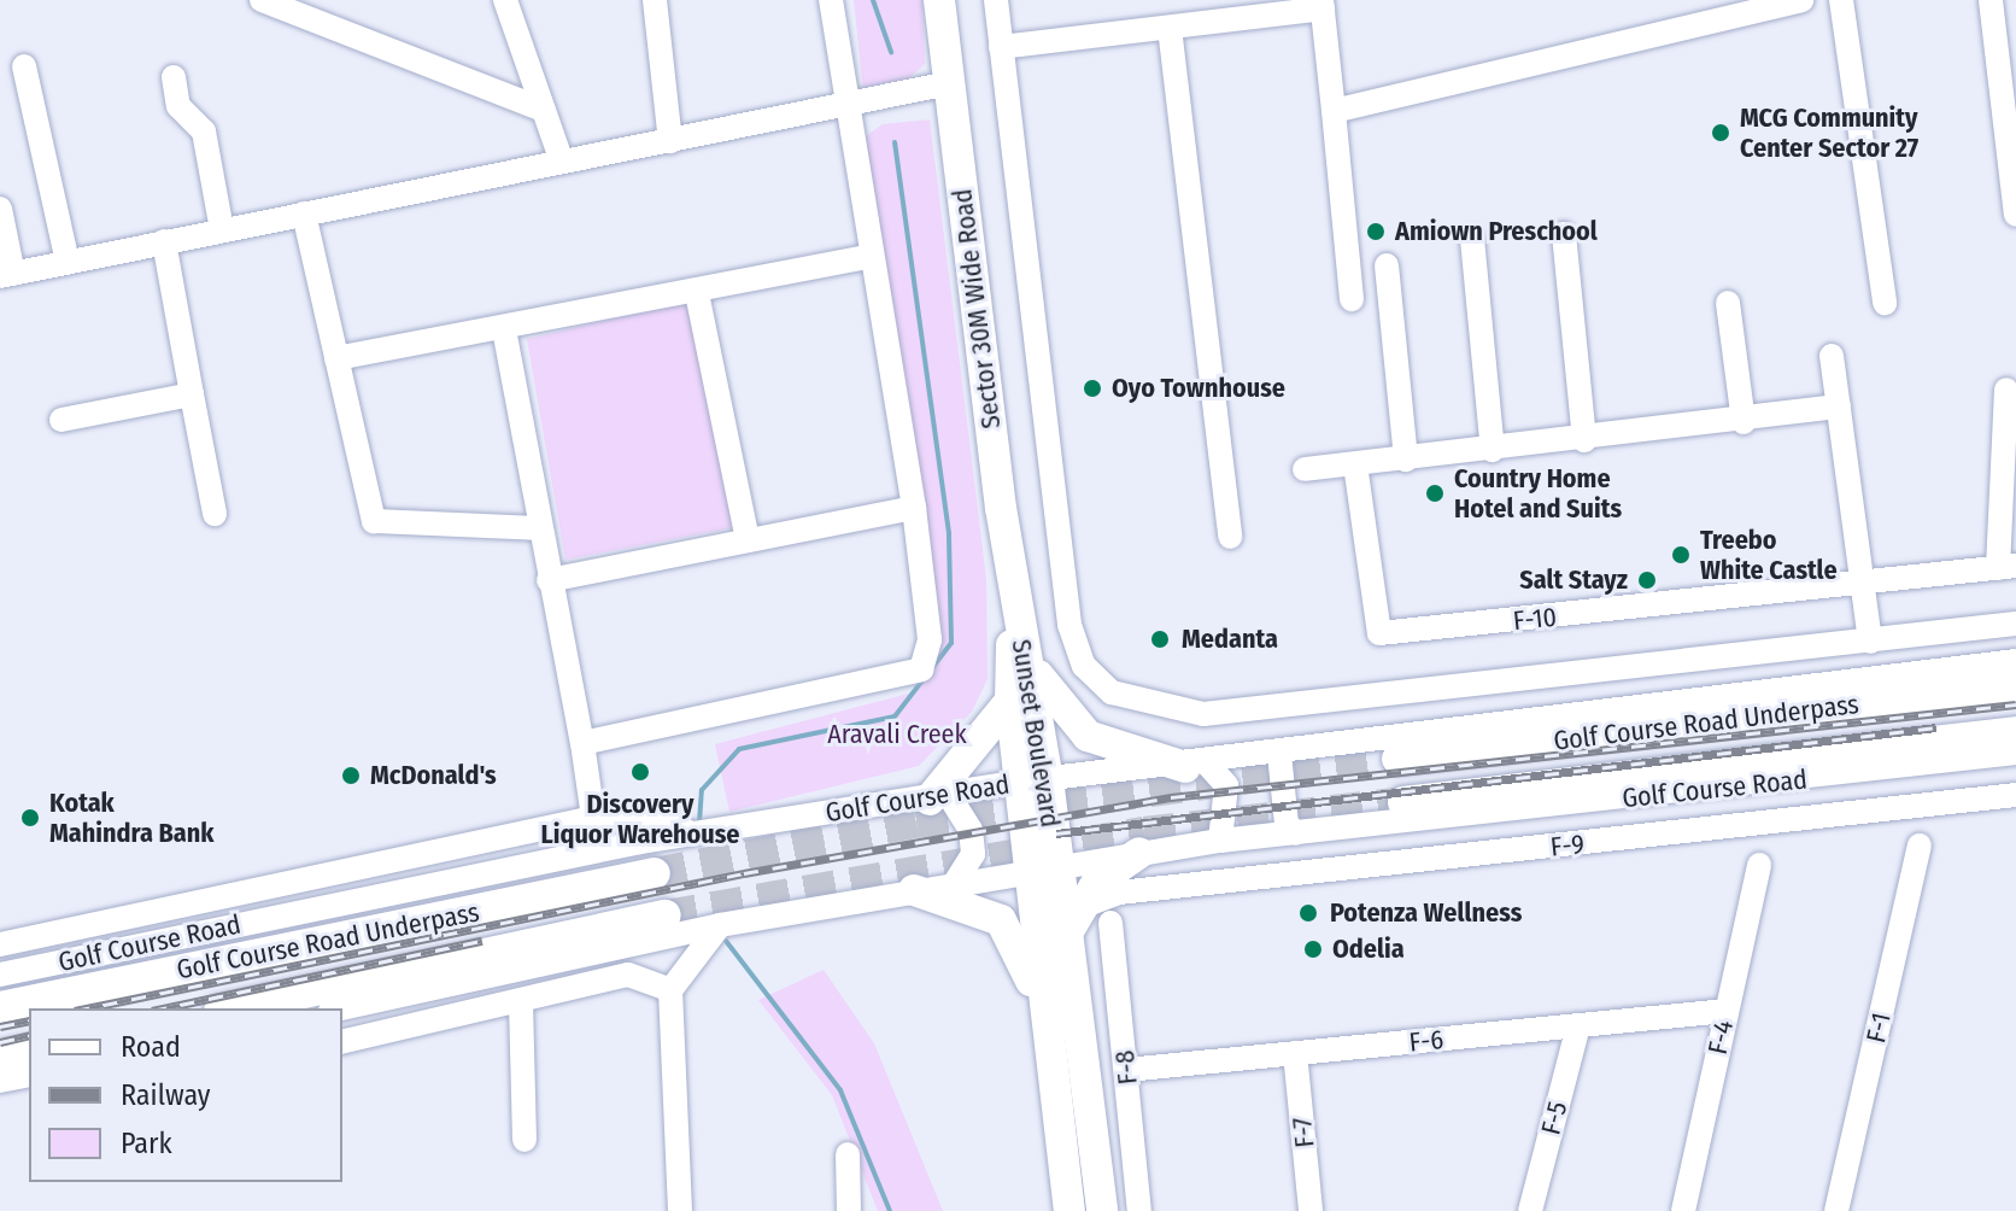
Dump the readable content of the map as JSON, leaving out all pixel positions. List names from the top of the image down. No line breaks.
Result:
{"streets":{"main road":["Sector 30M Wide Road","Golf Course Road Underpass","Sunset Boulevard"],"street":["F-10","Golf Course Road","F-9","F-1","F-4","F-6","F-8","F-5","F-7"]},"crossings":[["Sector 30M Wide Road","Sunset Boulevard"],["Sunset Boulevard","Golf Course Road"],["Sunset Boulevard","F-9"],["F-4","F-6"],["F-6","F-8"],["F-6","F-5"],["F-6","F-7"]],"parks":["Aravali Creek"],"places":["MCG Community Center Sector 27","Amiown Preschool","Oyo Townhouse","Country Home Hotel and Suits","Treebo White Castle","Salt Stayz","Medanta","Discovery Liquor Warehouse","McDonald's","Kotak Mahindra Bank","Potenza Wellness","Odelia"],"legend":["Road","Railway","Park"]}
